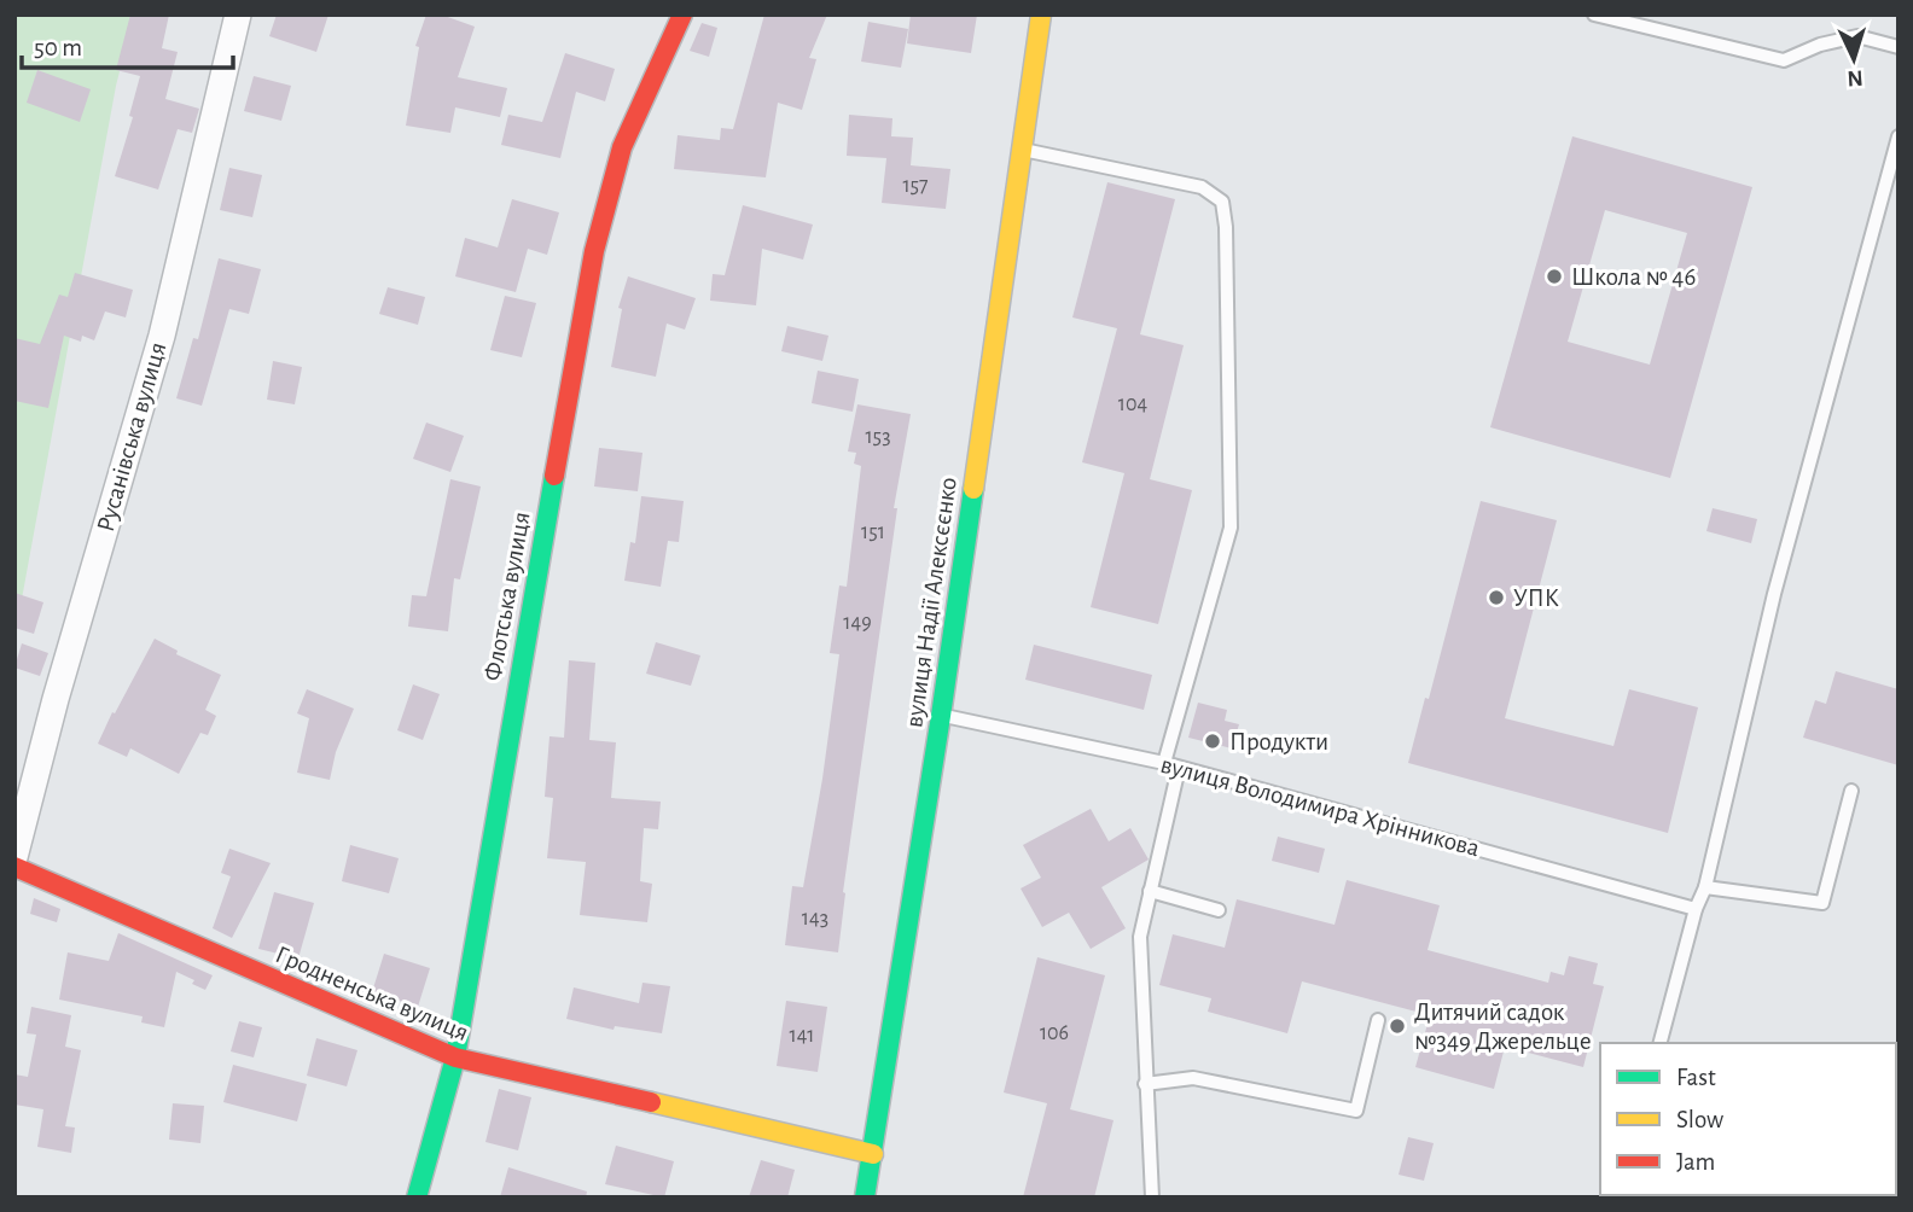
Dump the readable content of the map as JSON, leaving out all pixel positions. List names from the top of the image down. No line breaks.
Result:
{"streets":{"street":["Русанівська вулиця","Флотська вулиця","вулиця Надії Алексєєнко","Гродненська вулиця"],"lane":["вулиця Володимира Хрінникова"]},"crossings":[["Флотська вулиця","Гродненська вулиця"],["вулиця Надії Алексєєнко","вулиця Володимира Хрінникова"],["вулиця Надії Алексєєнко","Гродненська вулиця"]],"places":["Школа № 46","УПК","Продукти","Дитячий садок №349 Джерельце"],"house_numbers":["157","104","153","151","149","143","106","141"],"legend":["Fast","Slow","Jam"],"scale_bar":"50 m","north":"bottom"}
